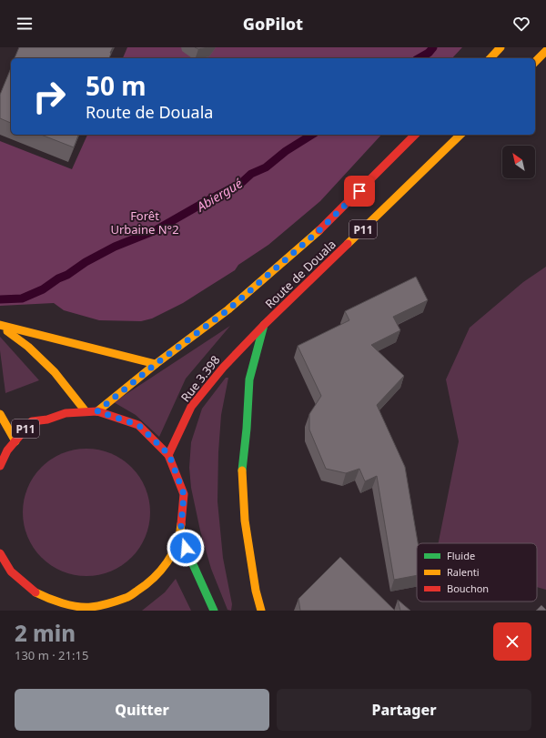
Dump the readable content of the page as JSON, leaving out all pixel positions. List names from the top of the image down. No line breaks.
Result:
{"streets":{"main road":["P11","Route de Douala","Rue 3.398"]},"crossings":[["P11","Route de Douala"],["P11","Rue 3.398"],["Route de Douala","Rue 3.398"]],"water":["Abiergué"],"parks":["Forêt Urbaine N°2"],"legend":["Fluide","Ralenti","Bouchon"],"north":"top left","page":{"header":"GoPilot","turn":["50 m","Route de Douala"],"heading":["2 min","130 m · 21:15"],"buttons":["Quitter","Partager"]}}
